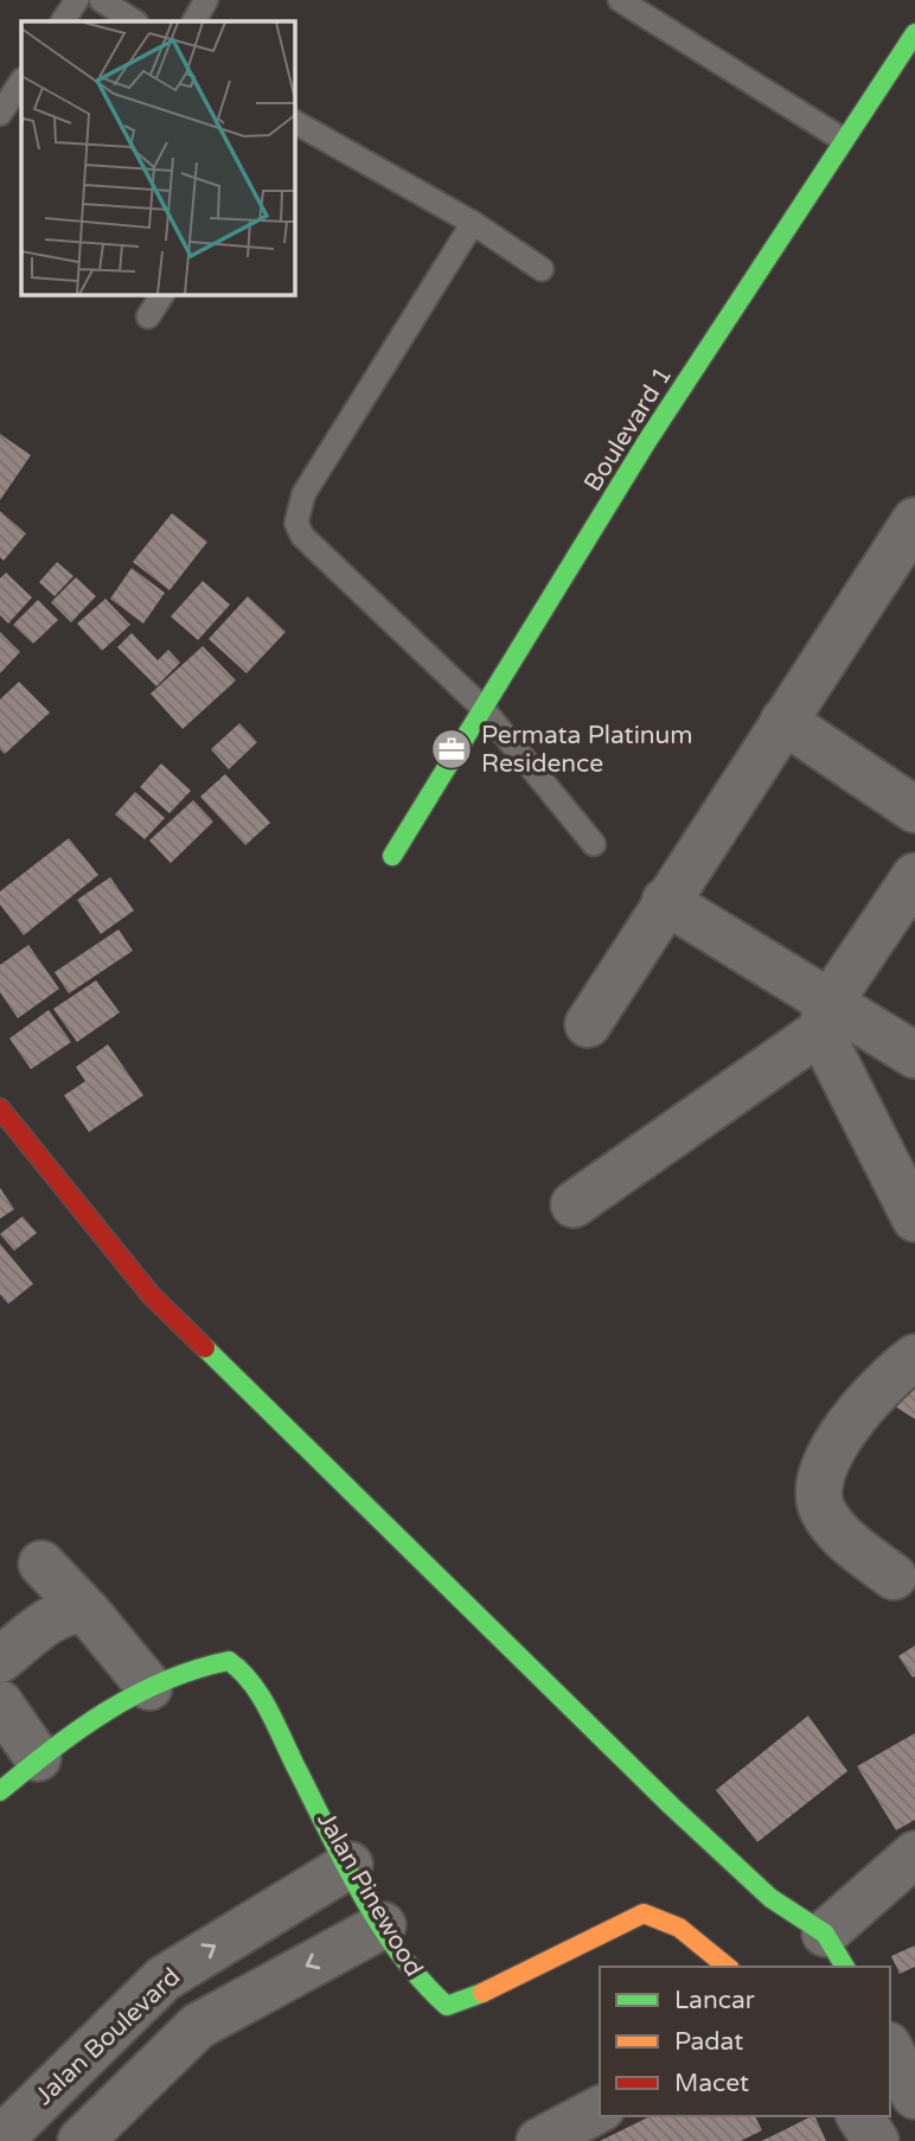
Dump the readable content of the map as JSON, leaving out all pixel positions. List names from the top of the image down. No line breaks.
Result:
{"streets":{"street":["Boulevard 1","Jalan Pinewood","Jalan Boulevard"]},"crossings":[["Jalan Pinewood","Jalan Boulevard"]],"places":{"office":["Permata Platinum Residence"]},"legend":["Lancar","Padat","Macet"]}
